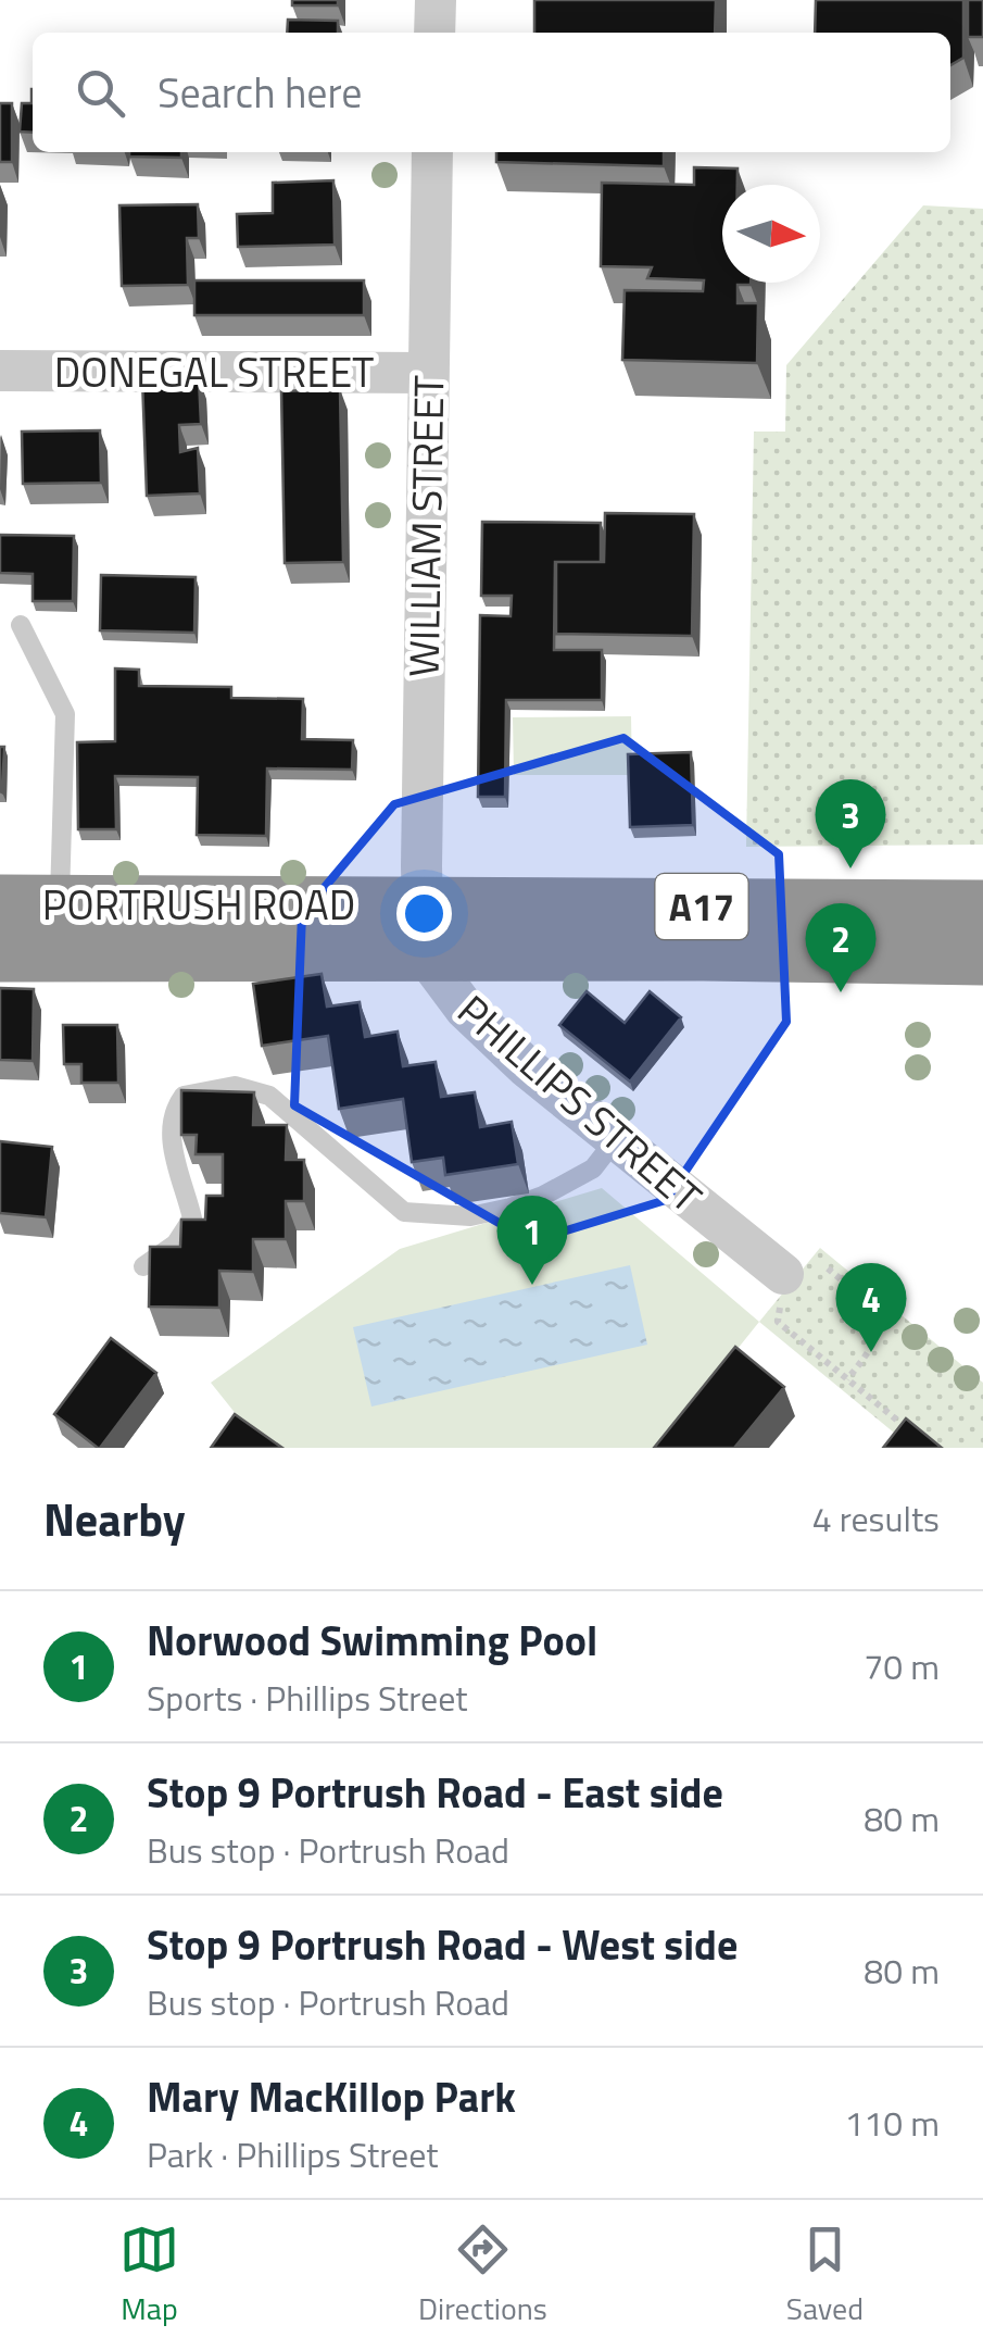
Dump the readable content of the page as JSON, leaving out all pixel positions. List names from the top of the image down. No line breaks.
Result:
{"streets":{"highway":["PORTRUSH ROAD","A17"],"street":["DONEGAL STREET","WILLIAM STREET","PHILLIPS STREET"]},"crossings":[["DONEGAL STREET","WILLIAM STREET"],["WILLIAM STREET","PORTRUSH ROAD"],["WILLIAM STREET","PHILLIPS STREET"],["PORTRUSH ROAD","PHILLIPS STREET"]],"north":"right","page":{"search":"Search here","pins":["3","2","1","4"],"heading":["Nearby","4 results"],"list":[{"mark":"1","name":"Norwood Swimming Pool","note":"Sports · Phillips Street","value":"70 m"},{"mark":"2","name":"Stop 9 Portrush Road - East side","note":"Bus stop · Portrush Road","value":"80 m"},{"mark":"3","name":"Stop 9 Portrush Road - West side","note":"Bus stop · Portrush Road","value":"80 m"},{"mark":"4","name":"Mary MacKillop Park","note":"Park · Phillips Street","value":"110 m"}],"nav":["Map","Directions","Saved"]}}
